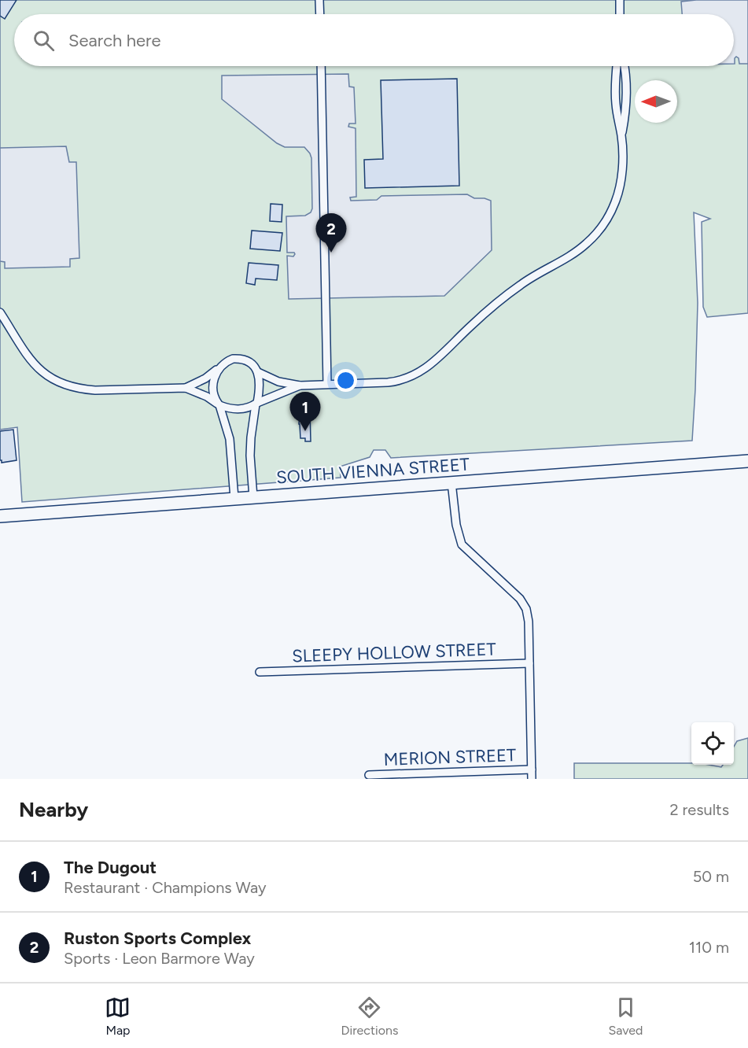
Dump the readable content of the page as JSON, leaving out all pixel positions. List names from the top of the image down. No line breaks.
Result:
{"streets":{"highway":["SOUTH VIENNA STREET"],"street":["SLEEPY HOLLOW STREET","MERION STREET"]},"north":"left","page":{"search":"Search here","pins":["2","1"],"heading":["Nearby","2 results"],"list":[{"mark":"1","name":"The Dugout","note":"Restaurant · Champions Way","value":"50 m"},{"mark":"2","name":"Ruston Sports Complex","note":"Sports · Leon Barmore Way","value":"110 m"}],"nav":["Map","Directions","Saved"]}}
